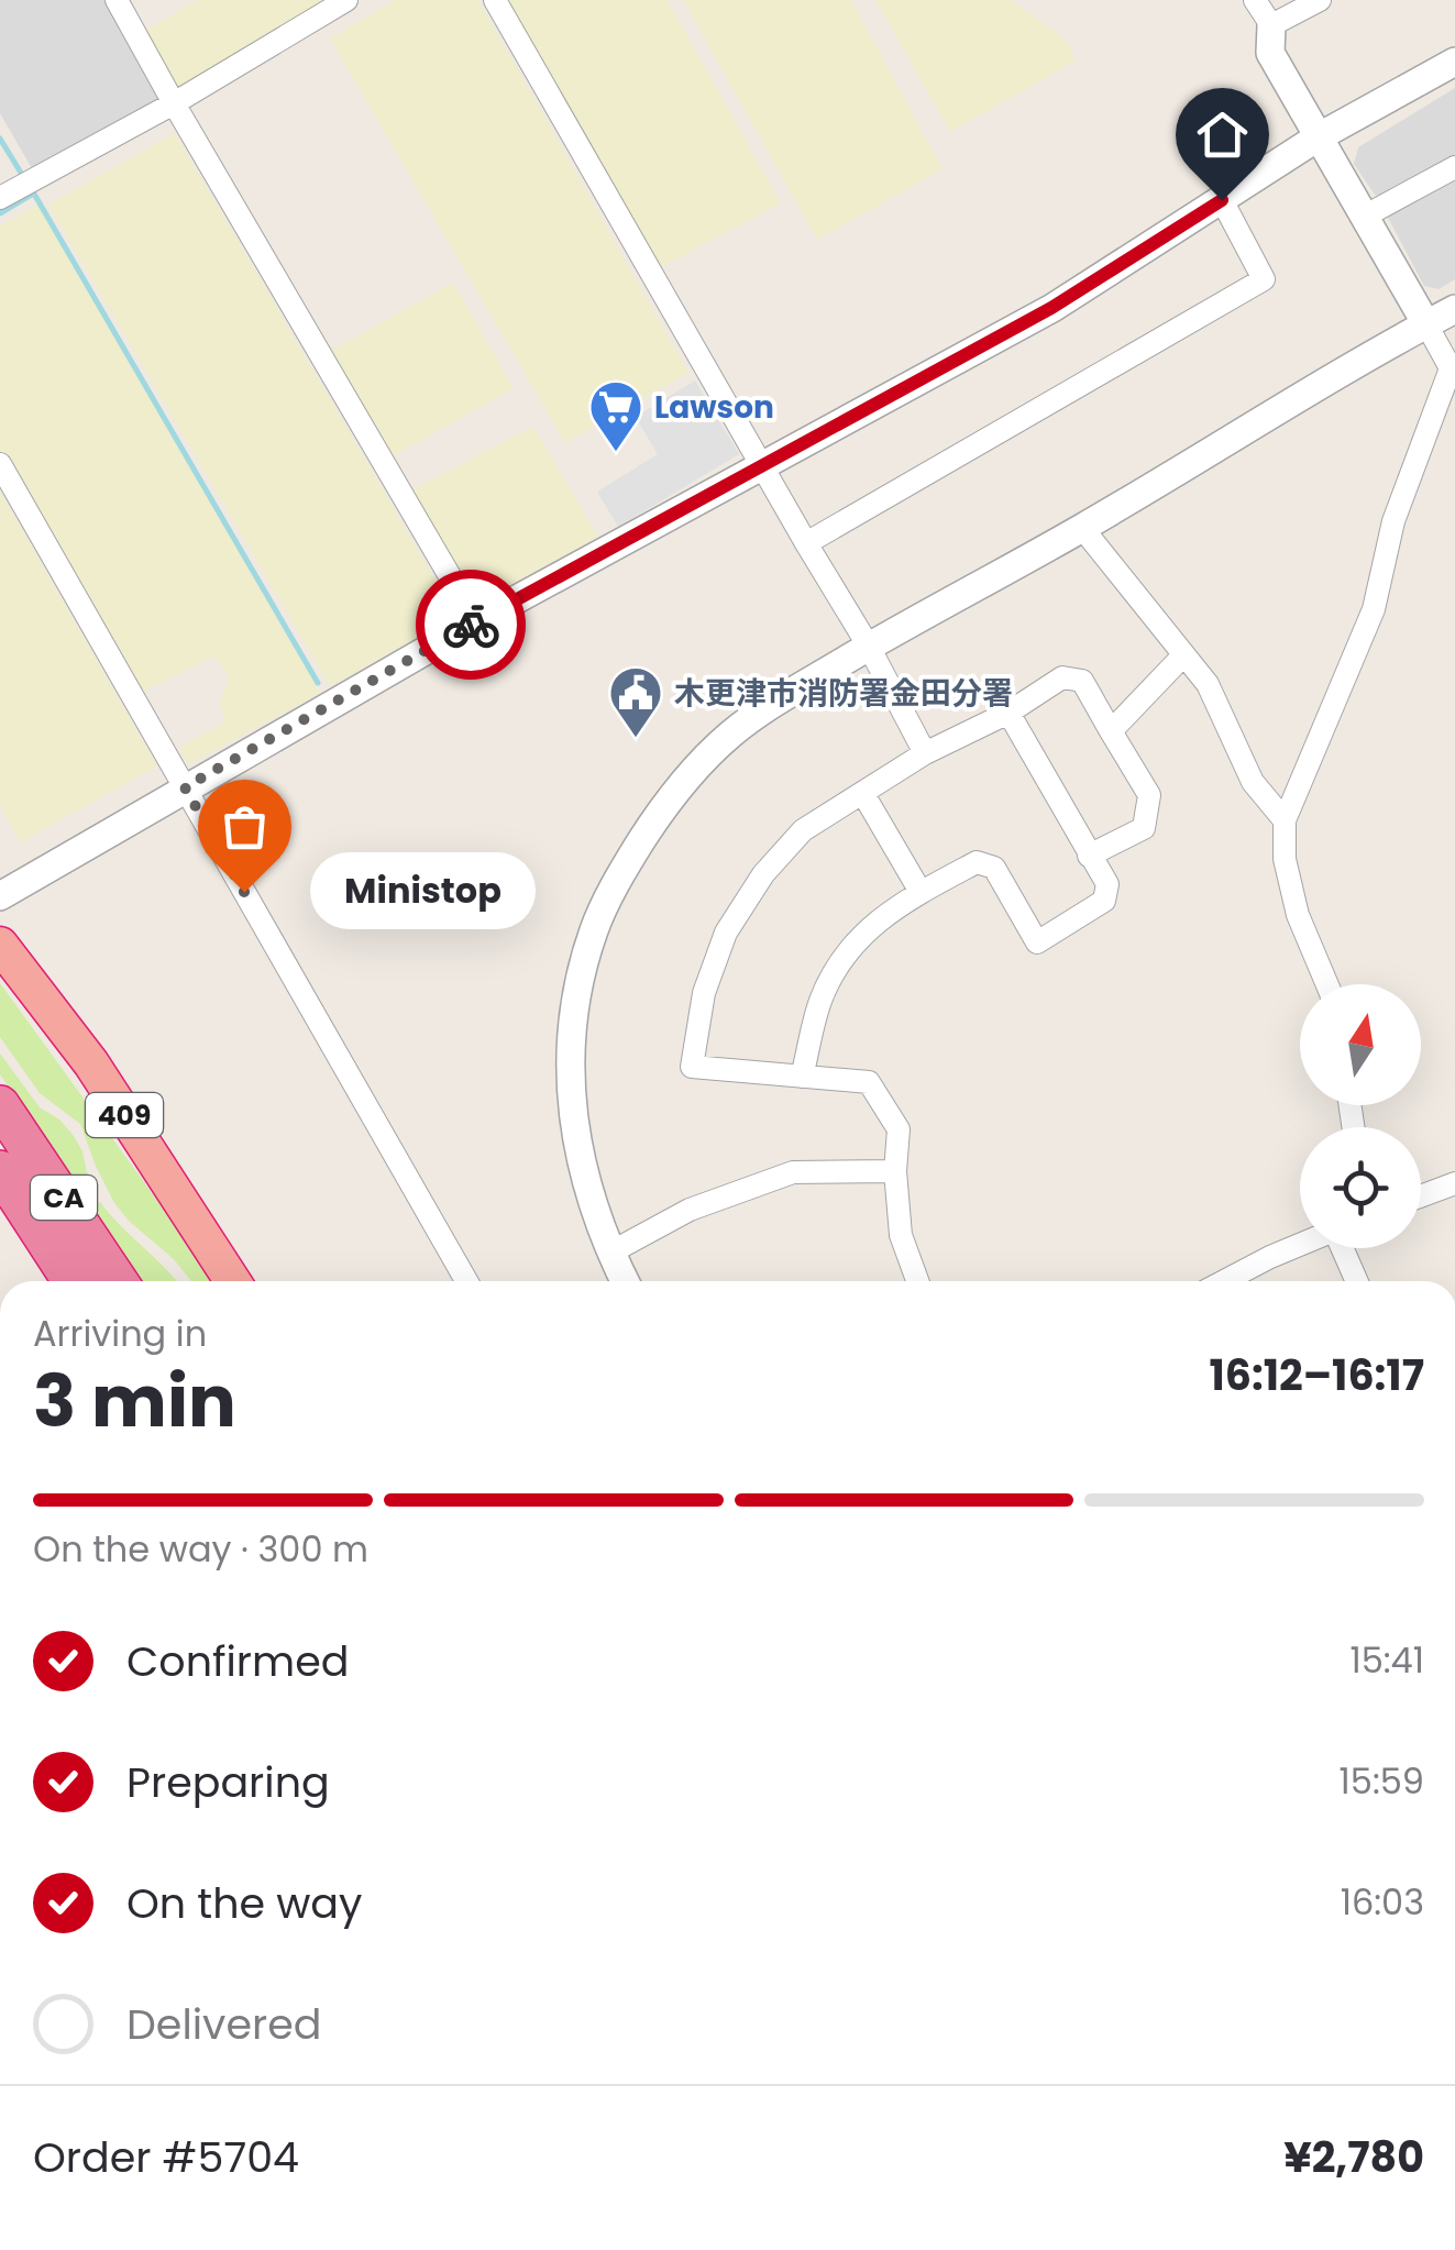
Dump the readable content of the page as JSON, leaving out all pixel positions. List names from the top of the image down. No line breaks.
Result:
{"streets":{"highway":["409","CA"]},"places":{"supermarket":["Lawson"],"public building":["木更津市消防署金田分署"],"other":["Ministop"]},"north":"top","page":{"bubble":"Ministop","heading":["3 min","Arriving in","16:12–16:17"],"panel":["Order #5704","¥2,780"],"bar":"On the way · 300 m","list":[["Confirmed","15:41"],["Preparing","15:59"],["On the way","16:03"],"Delivered"]}}
